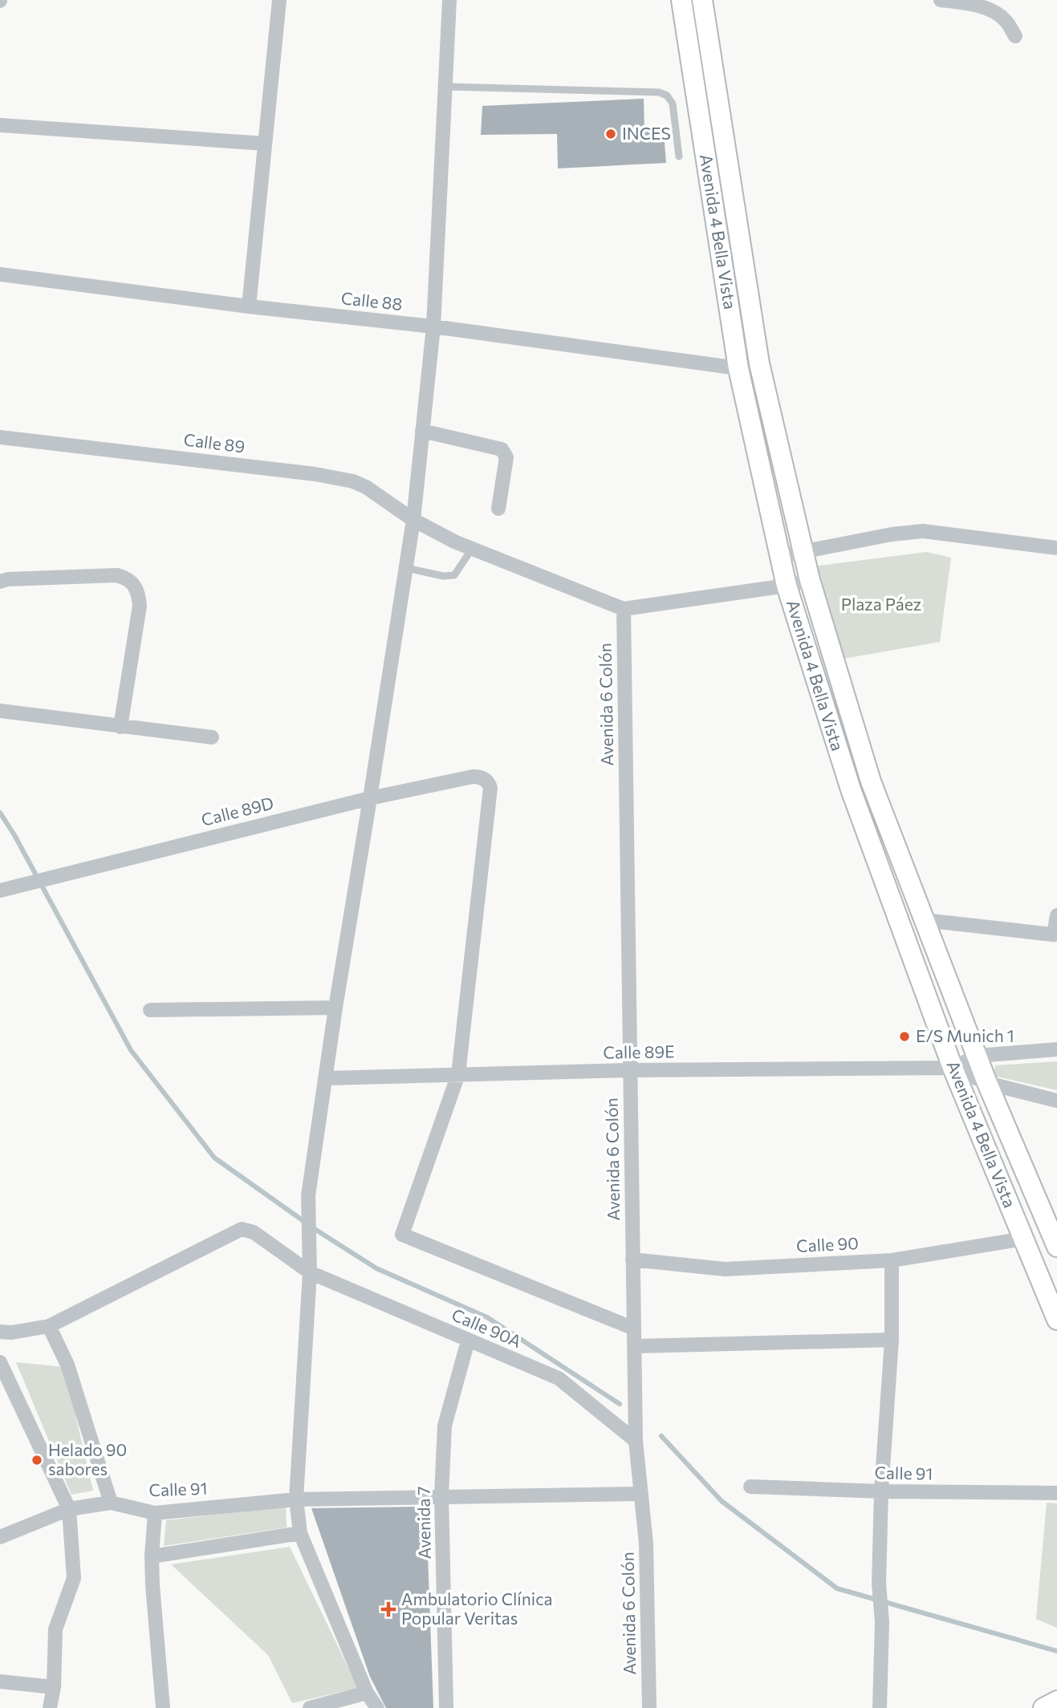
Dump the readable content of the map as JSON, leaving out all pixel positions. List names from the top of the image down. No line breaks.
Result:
{"streets":{"street":["Avenida 4 Bella Vista","Calle 88","Calle 89","Avenida 6 Colón","Calle 89D","Calle 89E","Calle 90","Calle 90A","Calle 91","Avenida 7"]},"crossings":[["Avenida 4 Bella Vista","Calle 88"],["Avenida 4 Bella Vista","Calle 89E"],["Avenida 4 Bella Vista","Calle 90"],["Calle 89","Avenida 6 Colón"],["Avenida 6 Colón","Calle 89E"],["Avenida 6 Colón","Calle 90"],["Avenida 6 Colón","Calle 90A"],["Avenida 6 Colón","Calle 91"],["Calle 89D","Calle 89E"],["Calle 90A","Avenida 7"],["Calle 91","Avenida 7"]],"parks":["Plaza Páez"],"places":{"other":["INCES","E/S Munich 1","Helado 90 sabores"],"health":["Ambulatorio Clínica Popular Veritas"]}}
